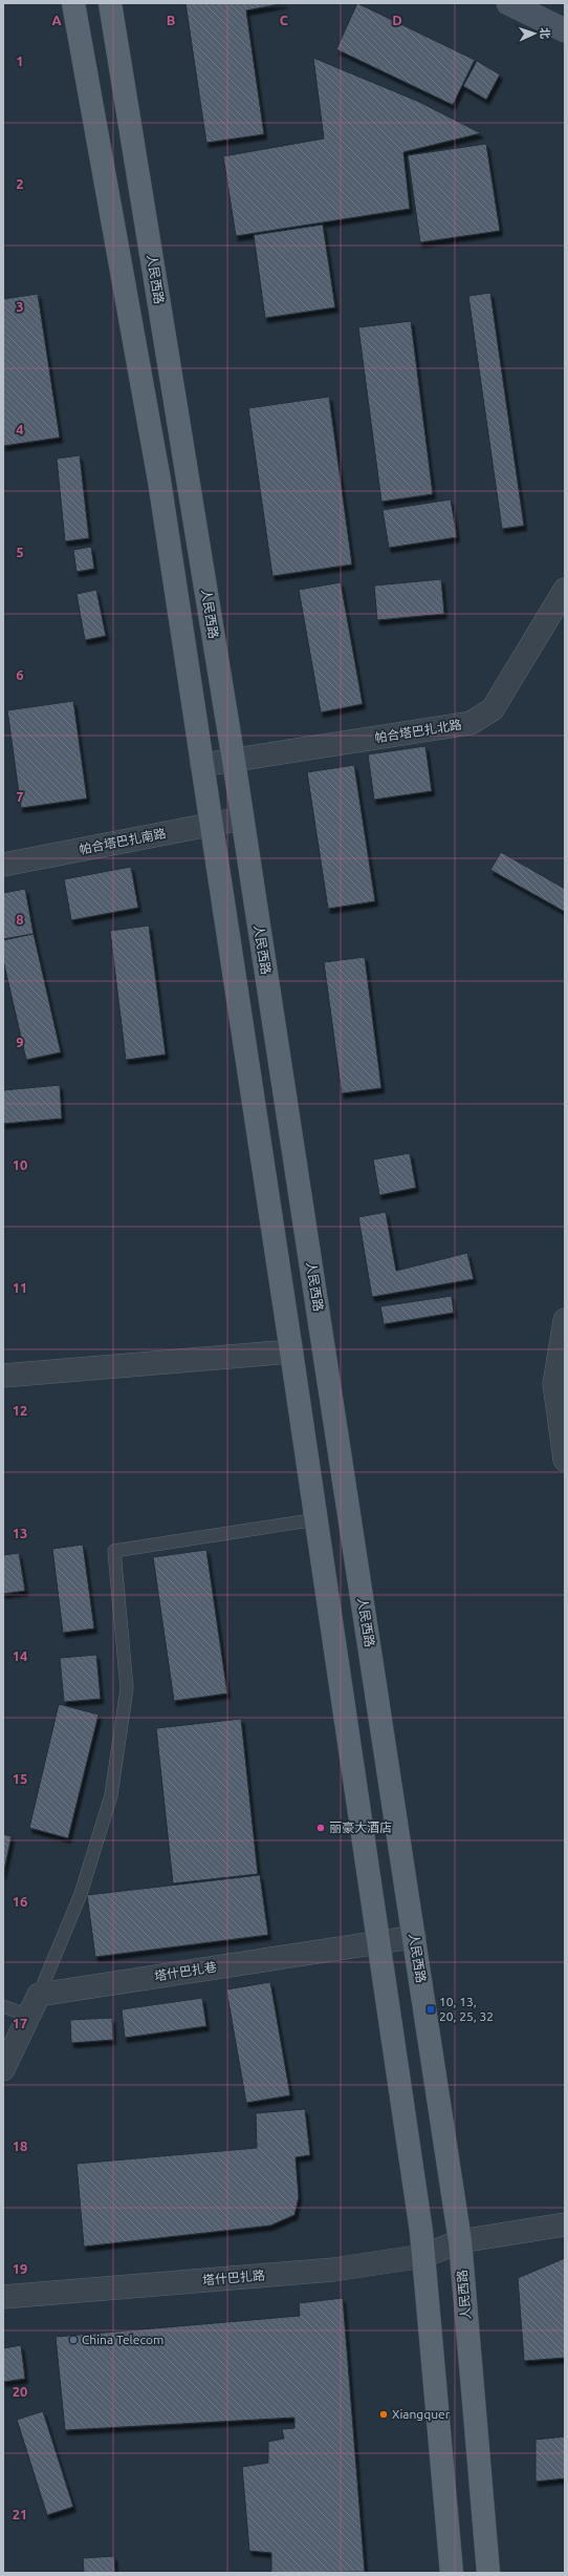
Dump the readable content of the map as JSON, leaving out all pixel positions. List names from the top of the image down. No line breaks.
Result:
{"streets":{"main road":["人民西路"],"street":["帕合塔巴扎北路","帕合塔巴扎南路","塔什巴扎巷","塔什巴扎路"]},"crossings":[["人民西路","帕合塔巴扎北路"],["人民西路","帕合塔巴扎南路"],["人民西路","塔什巴扎巷"],["人民西路","塔什巴扎路"]],"places":{"other":["丽豪大酒店","China Telecom","Xiangquer"],"transit":["10, 13, 20, 25, 32"]},"north":"right","grid":{"columns":["A","B","C","D"],"rows":["1","2","3","4","5","6","7","8","9","10","11","12","13","14","15","16","17","18","19","20","21"]}}
